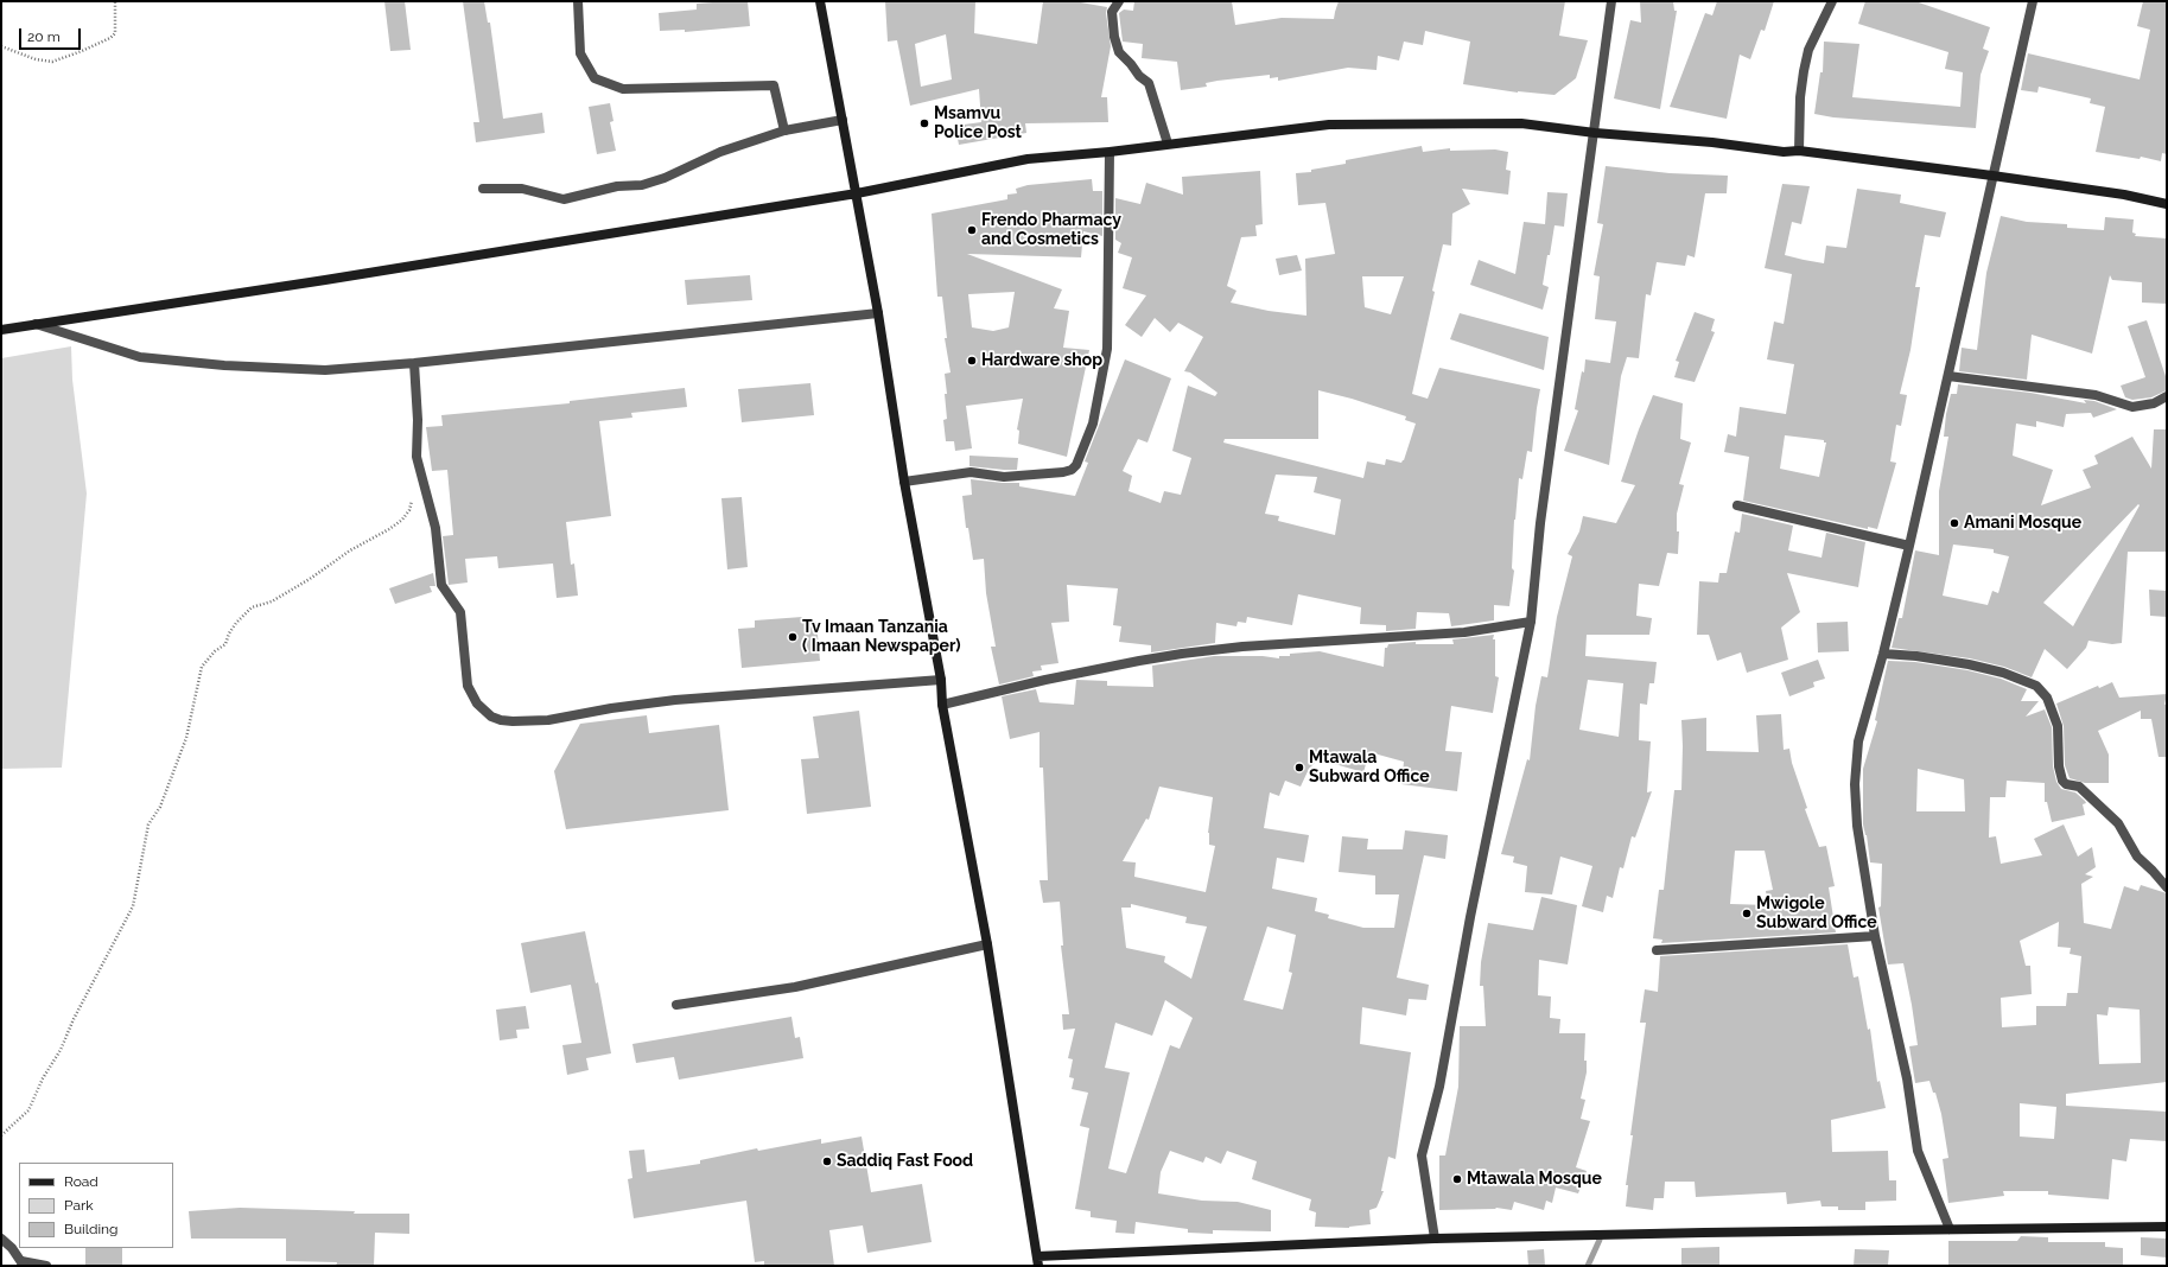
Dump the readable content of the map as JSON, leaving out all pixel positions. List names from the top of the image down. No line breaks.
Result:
{"places":["Msamvu Police Post","Frendo Pharmacy and Cosmetics","Hardware shop","Amani Mosque","Tv Imaan Tanzania ( Imaan Newspaper)","Mtawala Subward Office","Mwigole Subward Office","Saddiq Fast Food","Mtawala Mosque"],"legend":["Road","Park","Building"],"scale_bar":"20 m"}
